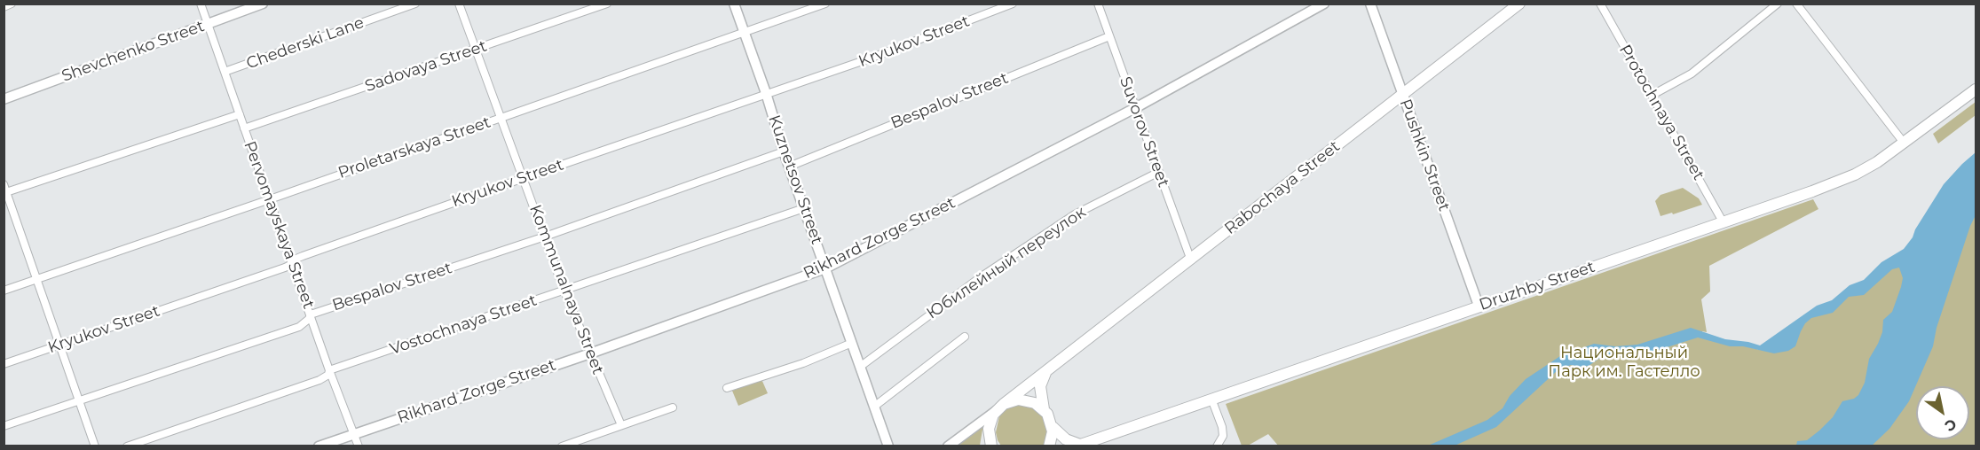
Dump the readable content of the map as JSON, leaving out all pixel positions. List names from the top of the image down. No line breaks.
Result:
{"streets":{"main road":["Rabochaya Street","Druzhby Street"],"street":["Kryukov Street","Chederski Lane","Shevchenko Street","Sadovaya Street","Bespalov Street","Protochnaya Street","Suvorov Street","Proletarskaya Street","Pushkin Street","Kuznetsov Street","Pervomayskaya Street","Rikhard Zorge Street","Юбилейный переулок","Kommunalnaya Street","Vostochnaya Street"]},"crossings":[["Kryukov Street","Kuznetsov Street"],["Kryukov Street","Pervomayskaya Street"],["Kryukov Street","Kommunalnaya Street"],["Chederski Lane","Pervomayskaya Street"],["Shevchenko Street","Pervomayskaya Street"],["Sadovaya Street","Pervomayskaya Street"],["Sadovaya Street","Kommunalnaya Street"],["Bespalov Street","Suvorov Street"],["Bespalov Street","Kuznetsov Street"],["Bespalov Street","Pervomayskaya Street"],["Bespalov Street","Kommunalnaya Street"],["Protochnaya Street","Druzhby Street"],["Suvorov Street","Rabochaya Street"],["Suvorov Street","Rikhard Zorge Street"],["Suvorov Street","Юбилейный переулок"],["Proletarskaya Street","Kuznetsov Street"],["Proletarskaya Street","Pervomayskaya Street"],["Proletarskaya Street","Kommunalnaya Street"],["Pushkin Street","Rabochaya Street"],["Pushkin Street","Druzhby Street"],["Kuznetsov Street","Rikhard Zorge Street"],["Kuznetsov Street","Юбилейный переулок"],["Kuznetsov Street","Vostochnaya Street"],["Pervomayskaya Street","Rikhard Zorge Street"],["Pervomayskaya Street","Vostochnaya Street"],["Rikhard Zorge Street","Kommunalnaya Street"],["Kommunalnaya Street","Vostochnaya Street"]],"parks":["Национальный Парк им. Гастелло"],"north":"bottom right"}
